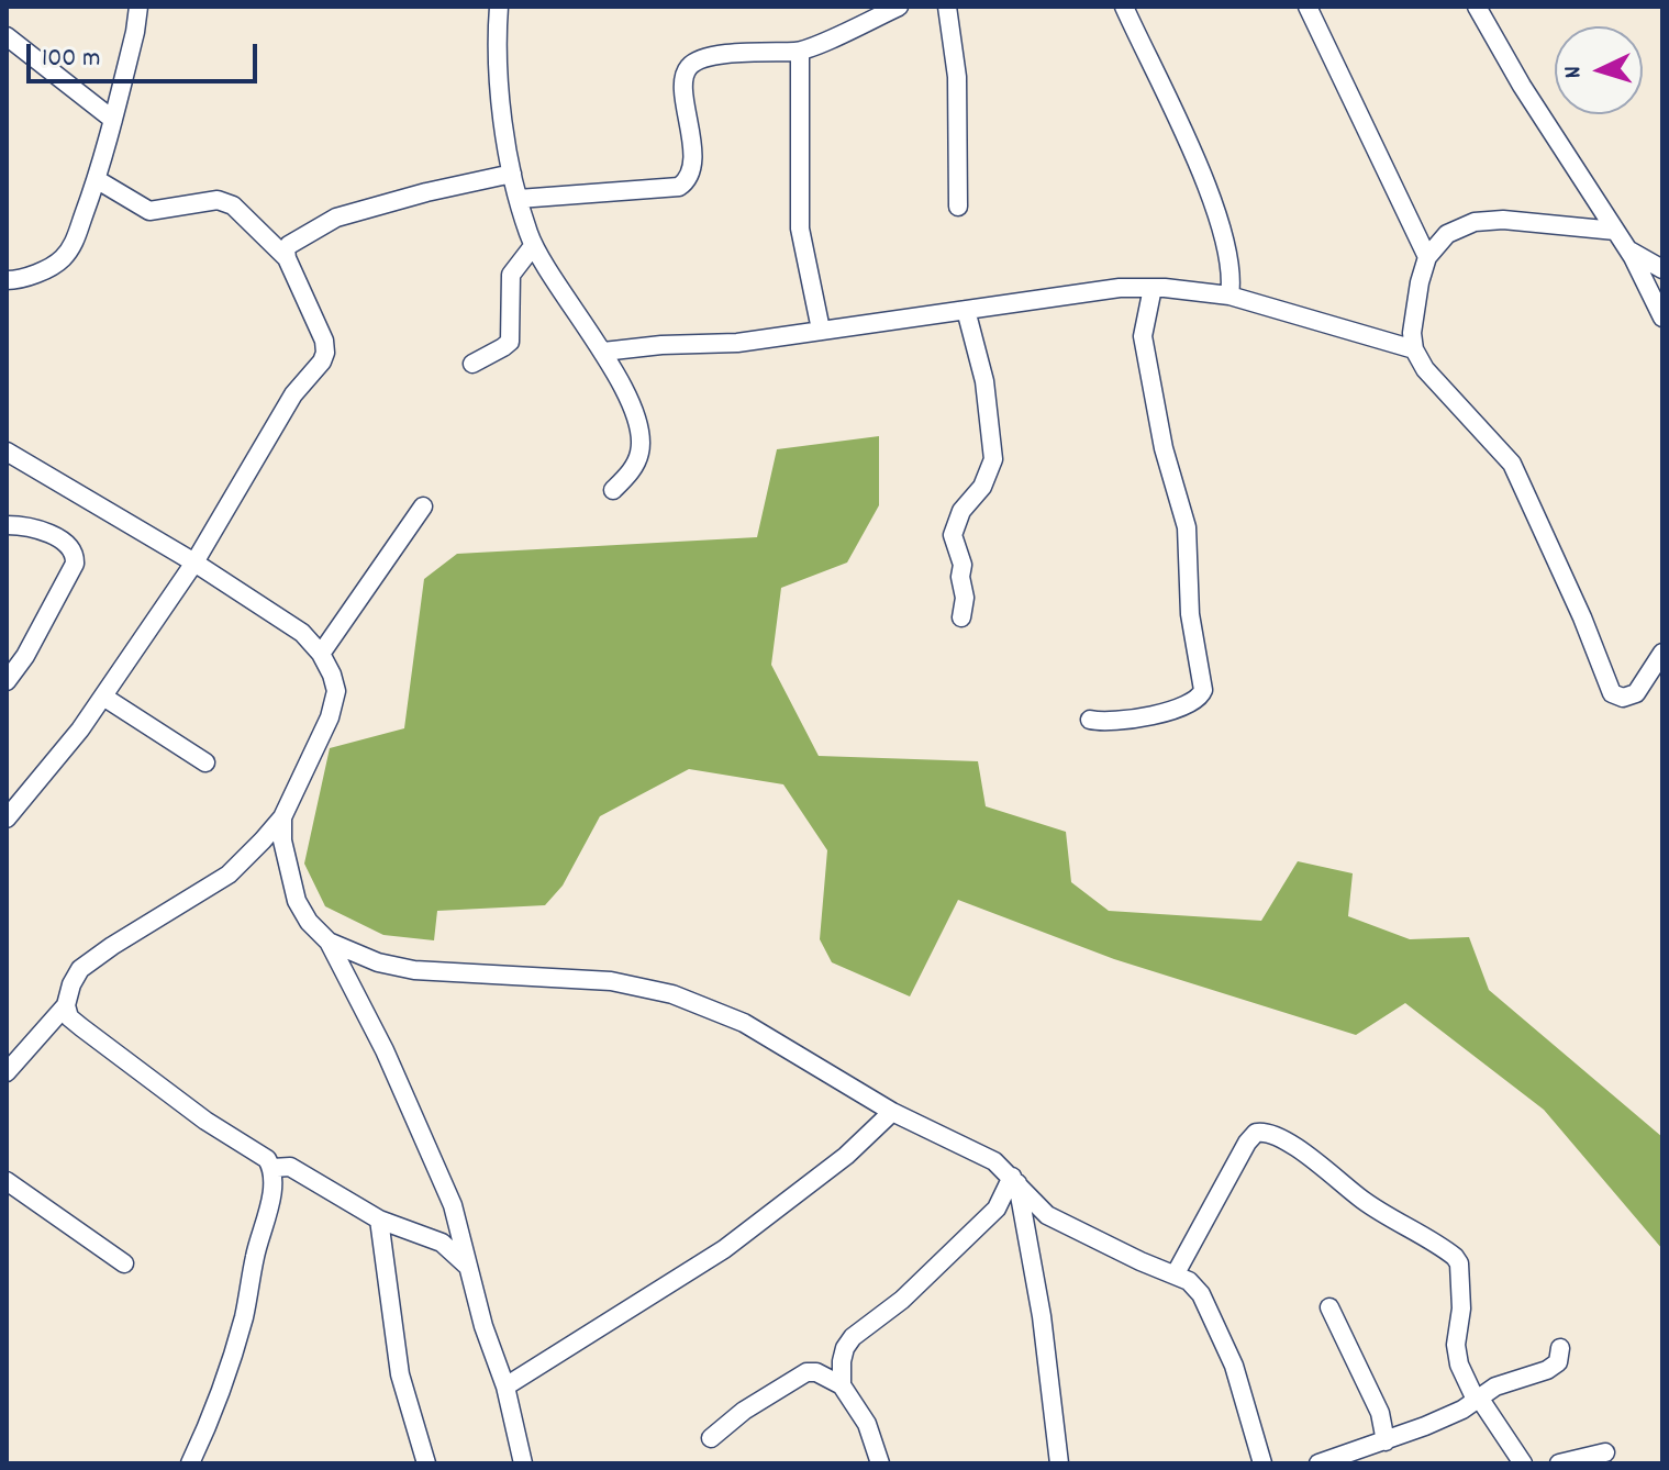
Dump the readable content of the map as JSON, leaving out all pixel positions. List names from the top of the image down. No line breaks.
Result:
{"scale_bar":"100 m","north":"left"}
